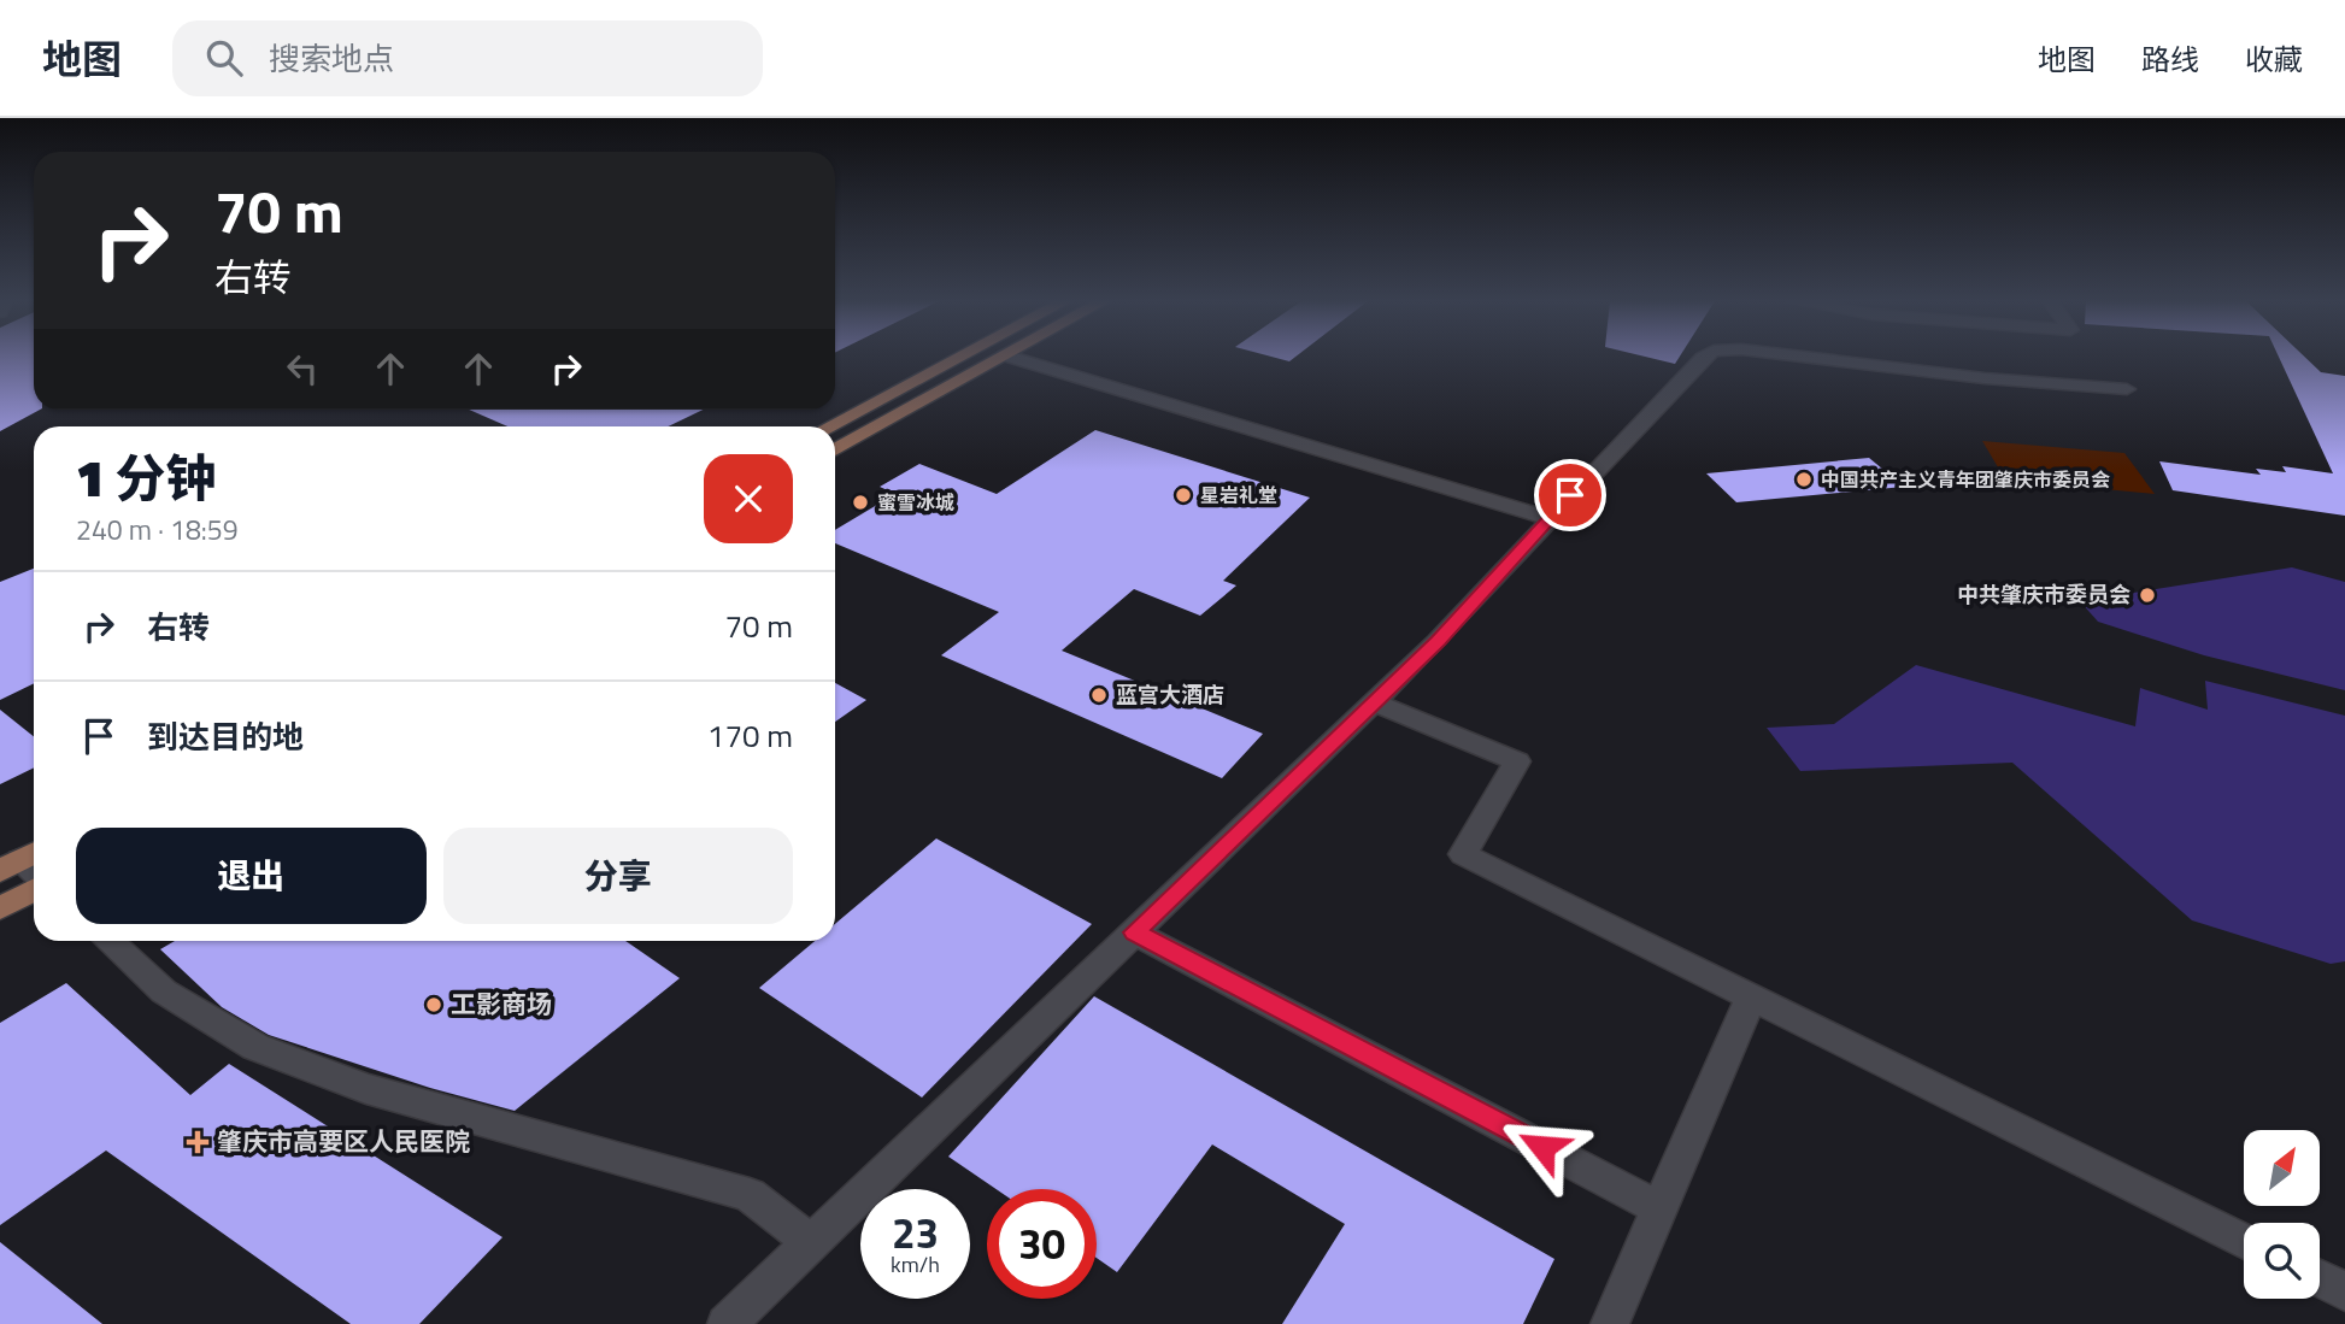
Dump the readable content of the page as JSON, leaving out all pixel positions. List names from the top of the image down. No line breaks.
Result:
{"places":{"other":["中国共产主义青年团肇庆市委员会","星岩礼堂","蜜雪冰城","中共肇庆市委员会","蓝宫大酒店","工影商场"],"health":["肇庆市高要区人民医院"]},"north":"top right","page":{"header":"地图","search":"搜索地点","nav":["地图","路线","收藏"],"turn":["70 m","右转"],"heading":["1 分钟","240 m · 18:59"],"list":[{"name":"右转","value":"70 m"},{"name":"到达目的地","value":"170 m"}],"buttons":["退出","分享"],"speed":"23 km/h","limit":"30"}}
